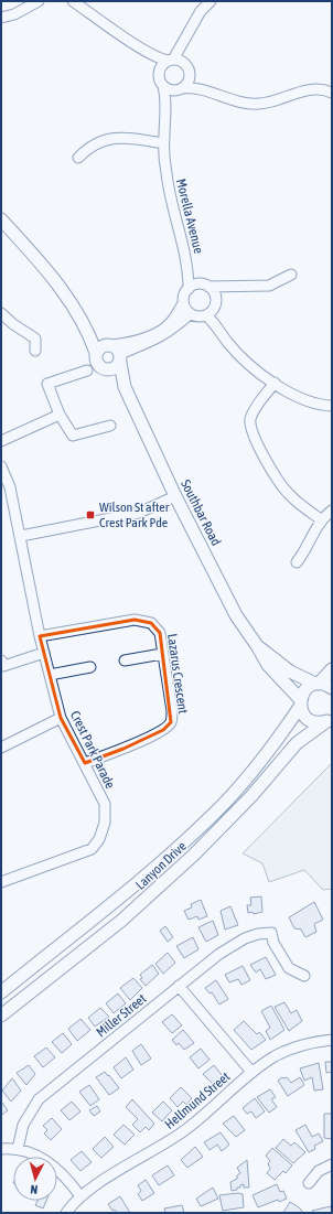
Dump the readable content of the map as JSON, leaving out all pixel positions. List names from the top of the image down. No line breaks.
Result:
{"streets":{"main road":["Southbar Road","Lanyon Drive"],"street":["Morella Avenue","Lazarus Crescent","Crest Park Parade","Miller Street","Hellmund Street"]},"crossings":[["Southbar Road","Lanyon Drive"],["Lazarus Crescent","Crest Park Parade"]],"places":{"transit":["Wilson St after Crest Park Pde"]},"north":"bottom"}
